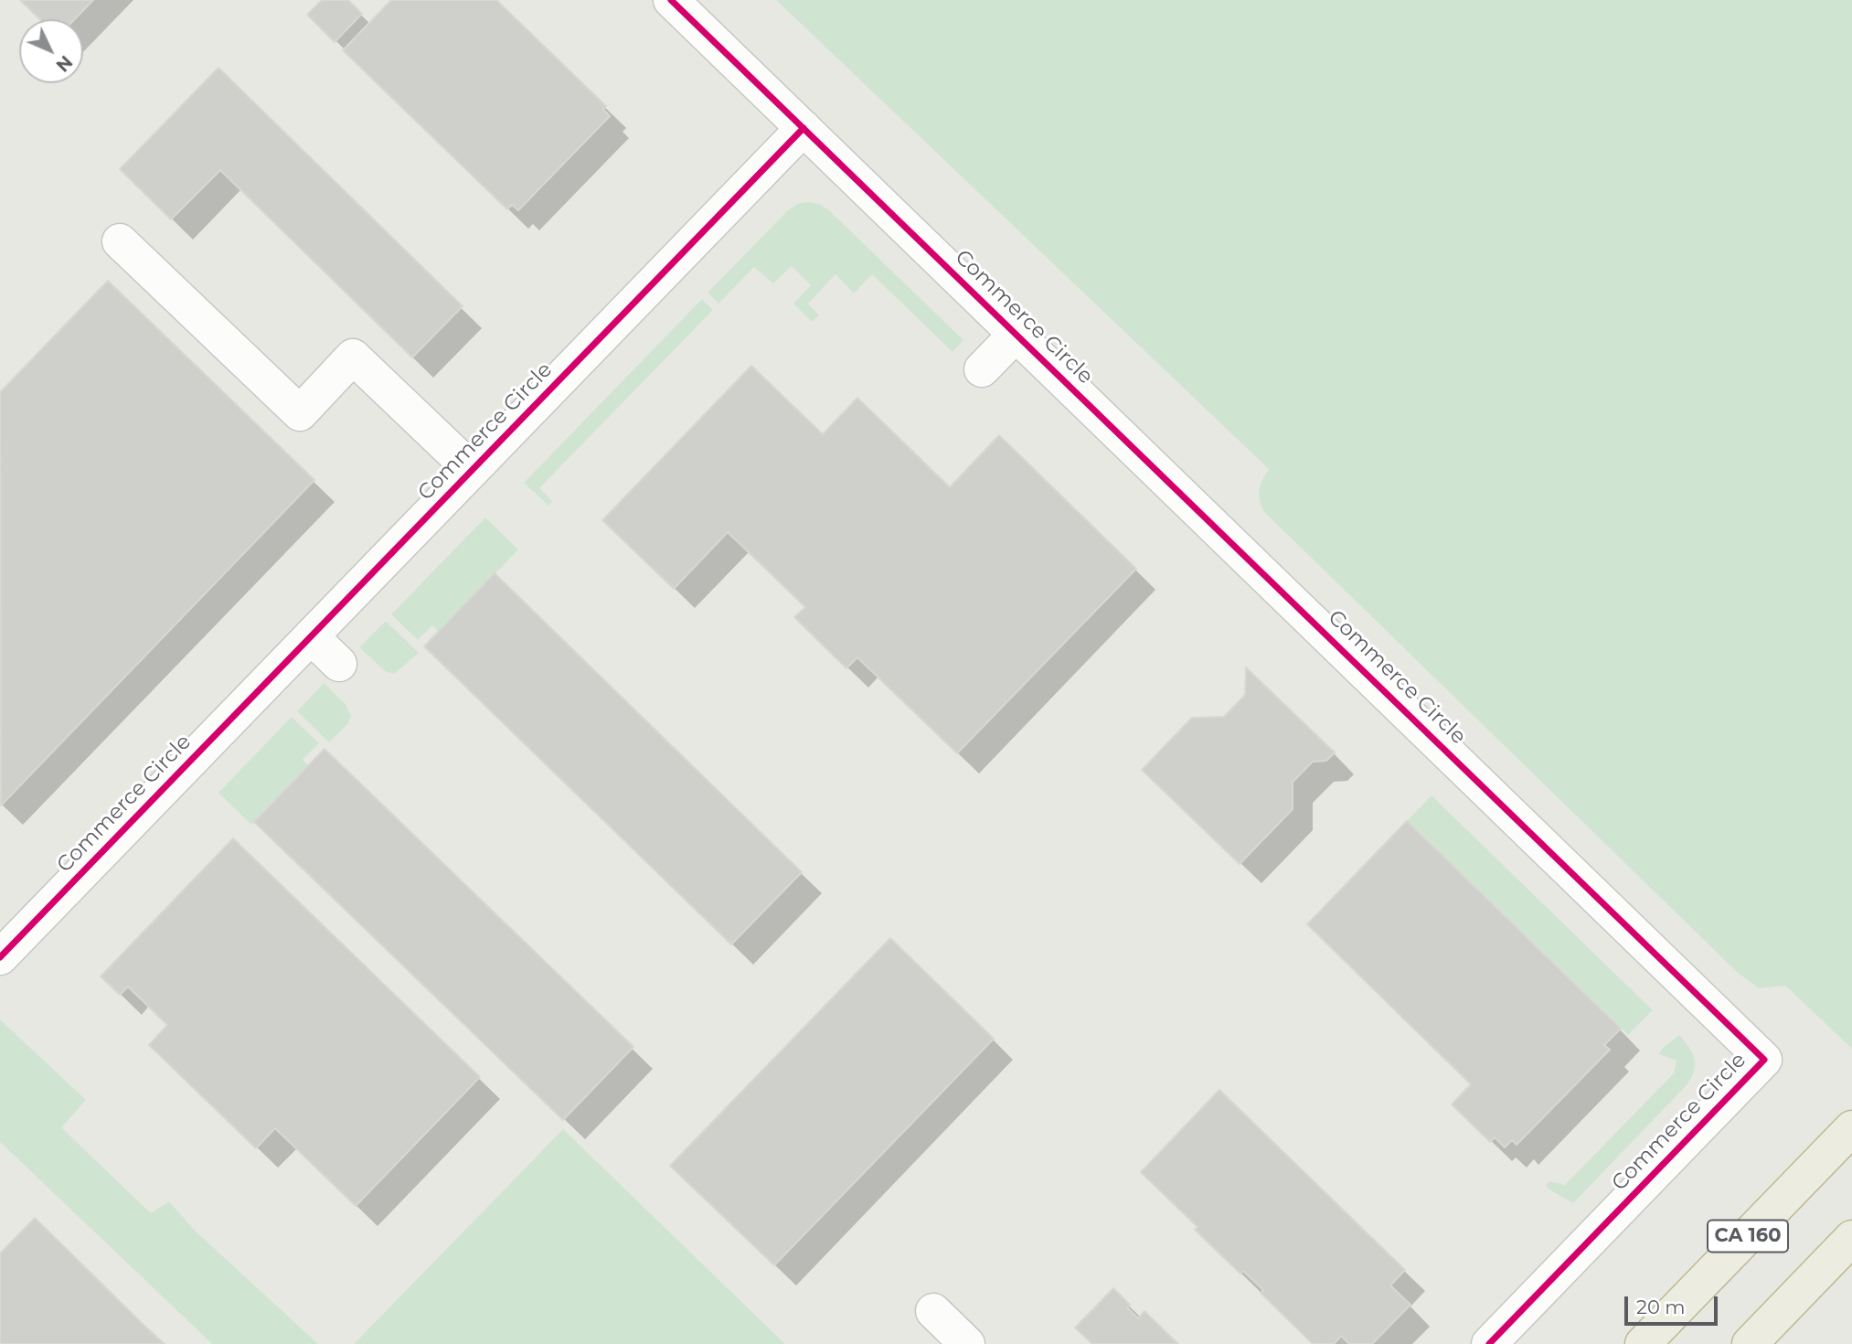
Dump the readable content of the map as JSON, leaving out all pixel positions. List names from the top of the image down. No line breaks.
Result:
{"streets":{"highway":["CA 160"],"street":["Commerce Circle"]},"scale_bar":"20 m","north":"bottom right"}
